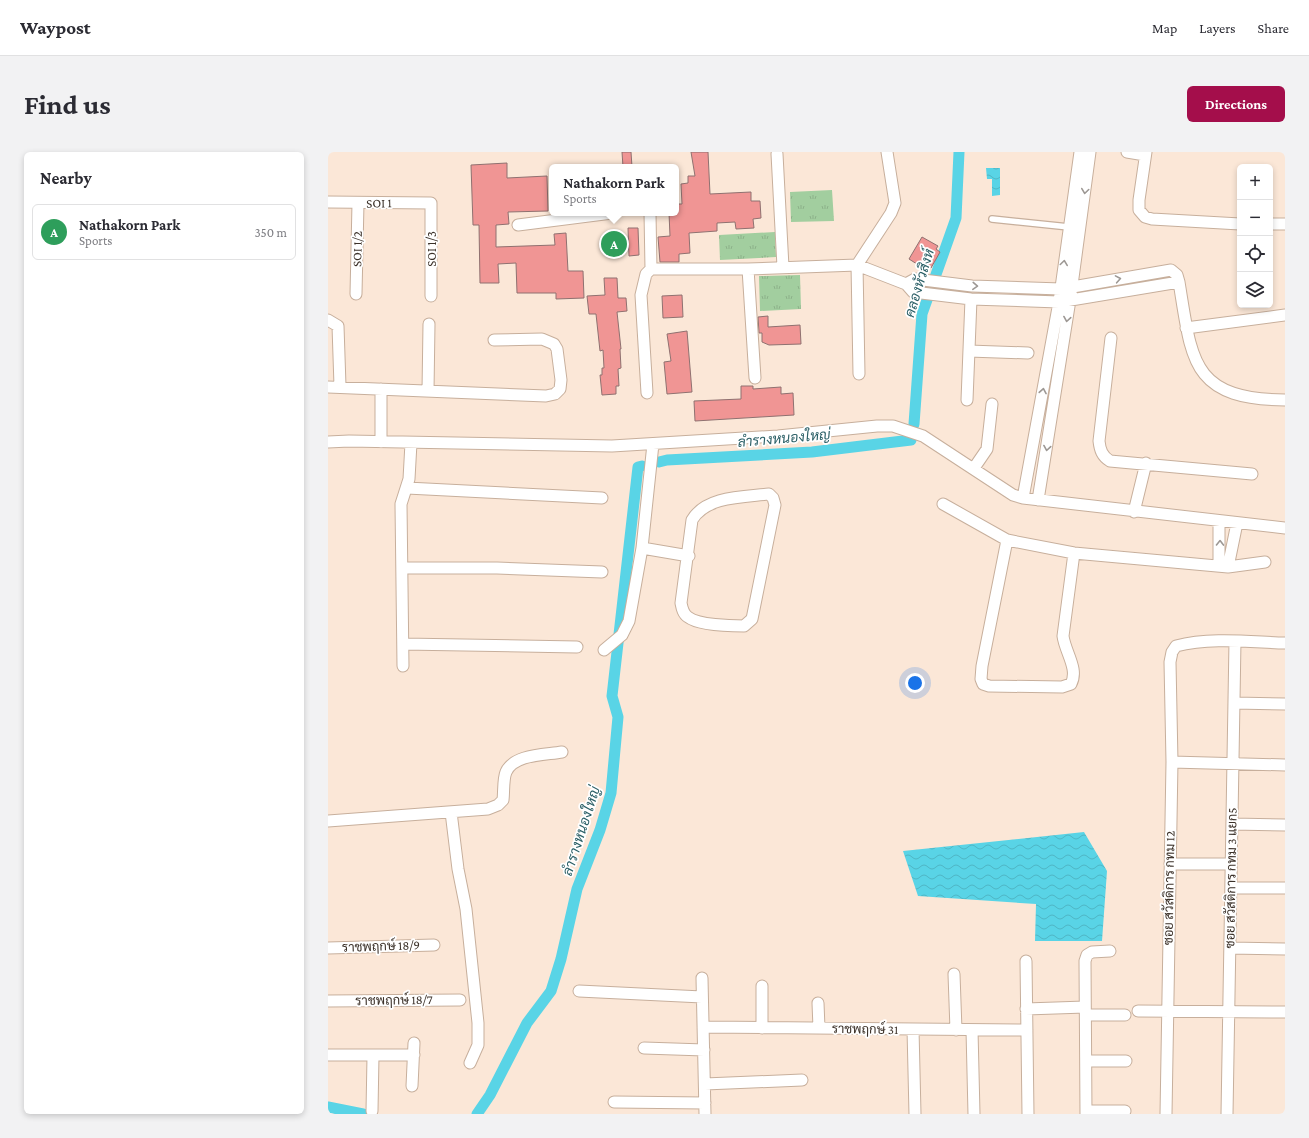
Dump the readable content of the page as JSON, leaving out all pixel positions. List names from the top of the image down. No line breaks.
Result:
{"streets":{"street":["SOI 1","SOI 1/2","SOI 1/3","ซอย สวัสดิการ กทม 3 แยก5","ซอย สวัสดิการ กทม 12","ราชพฤกษ์ 18/9","ราชพฤกษ์ 18/7","ราชพฤกษ์ 31"]},"crossings":[["SOI 1","SOI 1/2"],["SOI 1","SOI 1/3"],["ซอย สวัสดิการ กทม 3 แยก5","ซอย สวัสดิการ กทม 12"]],"water":["คลองหัวสิงห์","ลำรางหนองใหญ่"],"page":{"header":"Waypost","nav":["Map","Layers","Share"],"buttons":"Directions","title":"Find us","heading":"Nearby","map_buttons":["+","−"],"popup":["Nathakorn Park","Sports"],"list":[{"mark":"A","name":"Nathakorn Park","note":"Sports","value":"350 m"}],"pins":"A"}}
